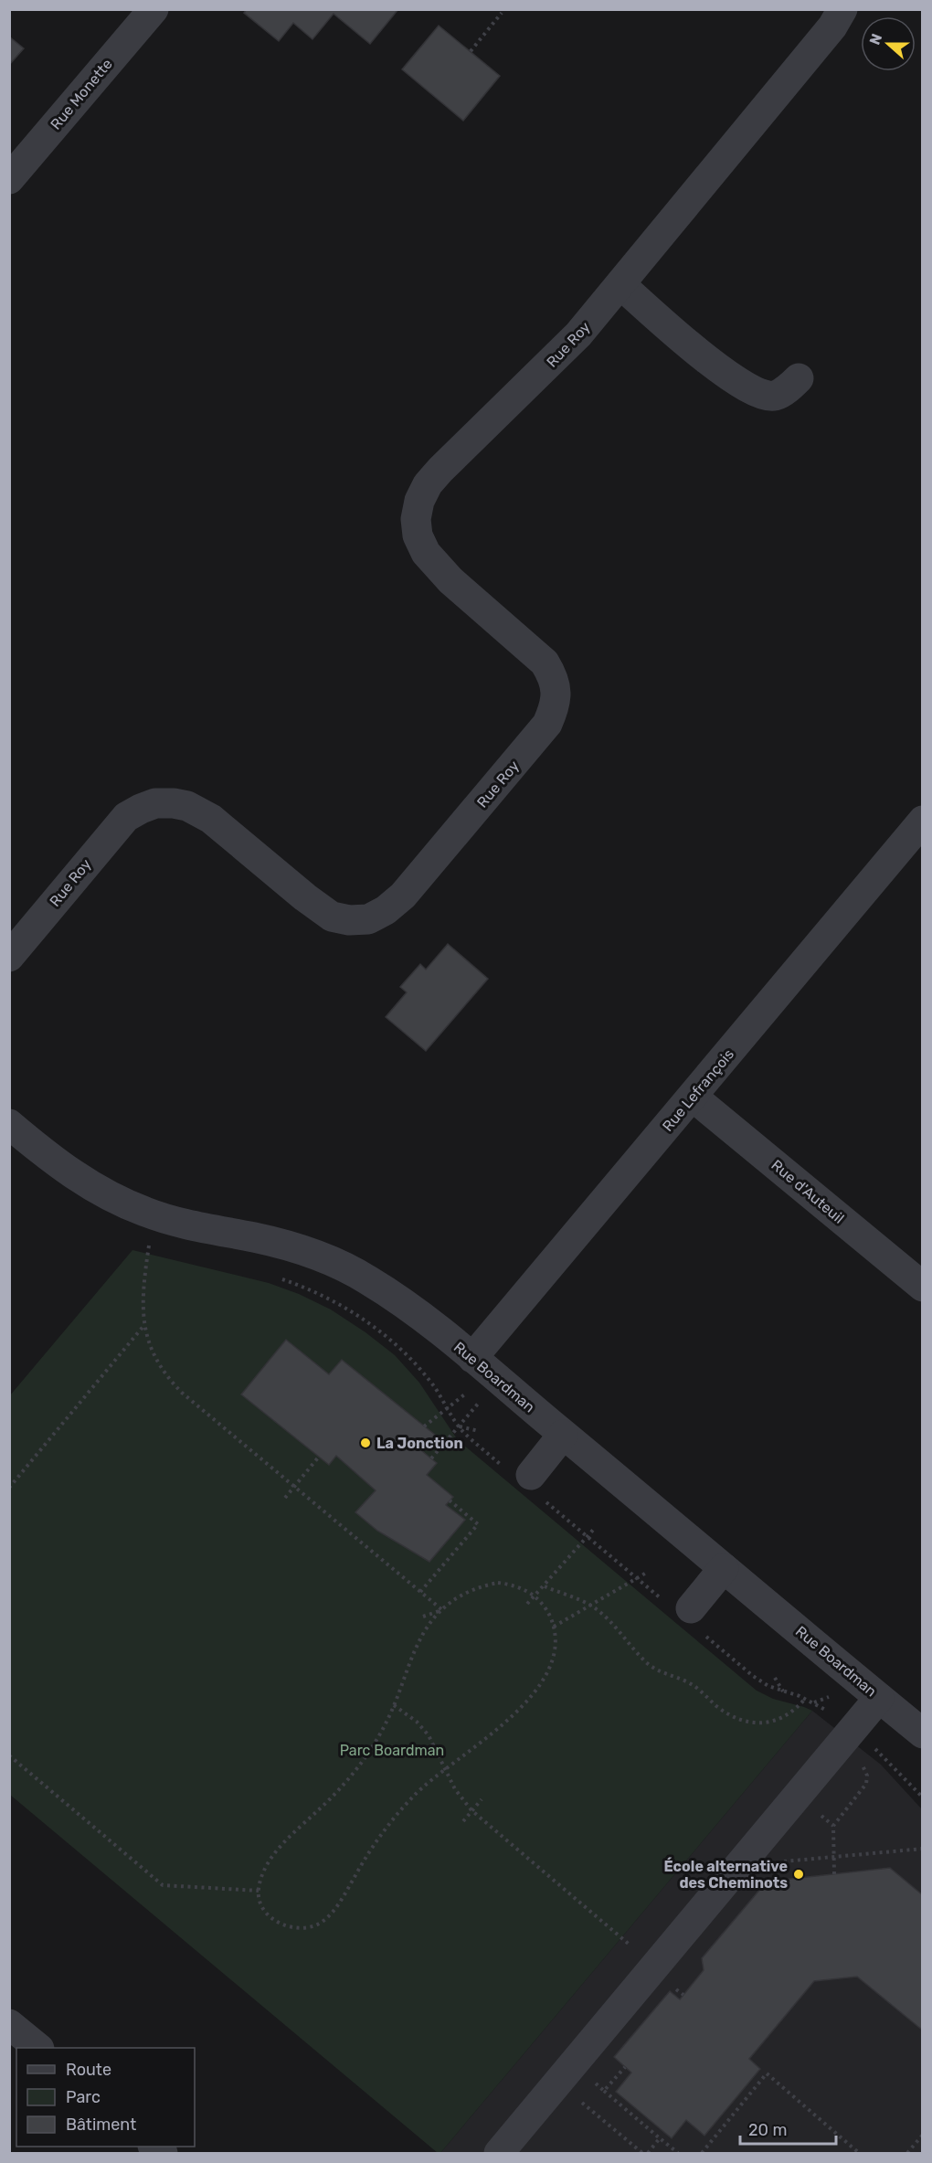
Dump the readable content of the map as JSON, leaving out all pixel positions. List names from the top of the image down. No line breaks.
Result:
{"streets":{"street":["Rue Monette","Rue Roy","Rue Lefrançois","Rue d'Auteuil","Rue Boardman"]},"crossings":[["Rue Lefrançois","Rue d'Auteuil"],["Rue Lefrançois","Rue Boardman"]],"parks":["Parc Boardman"],"places":["La Jonction","École alternative des Cheminots"],"legend":["Route","Parc","Bâtiment"],"scale_bar":"20 m","north":"left"}
